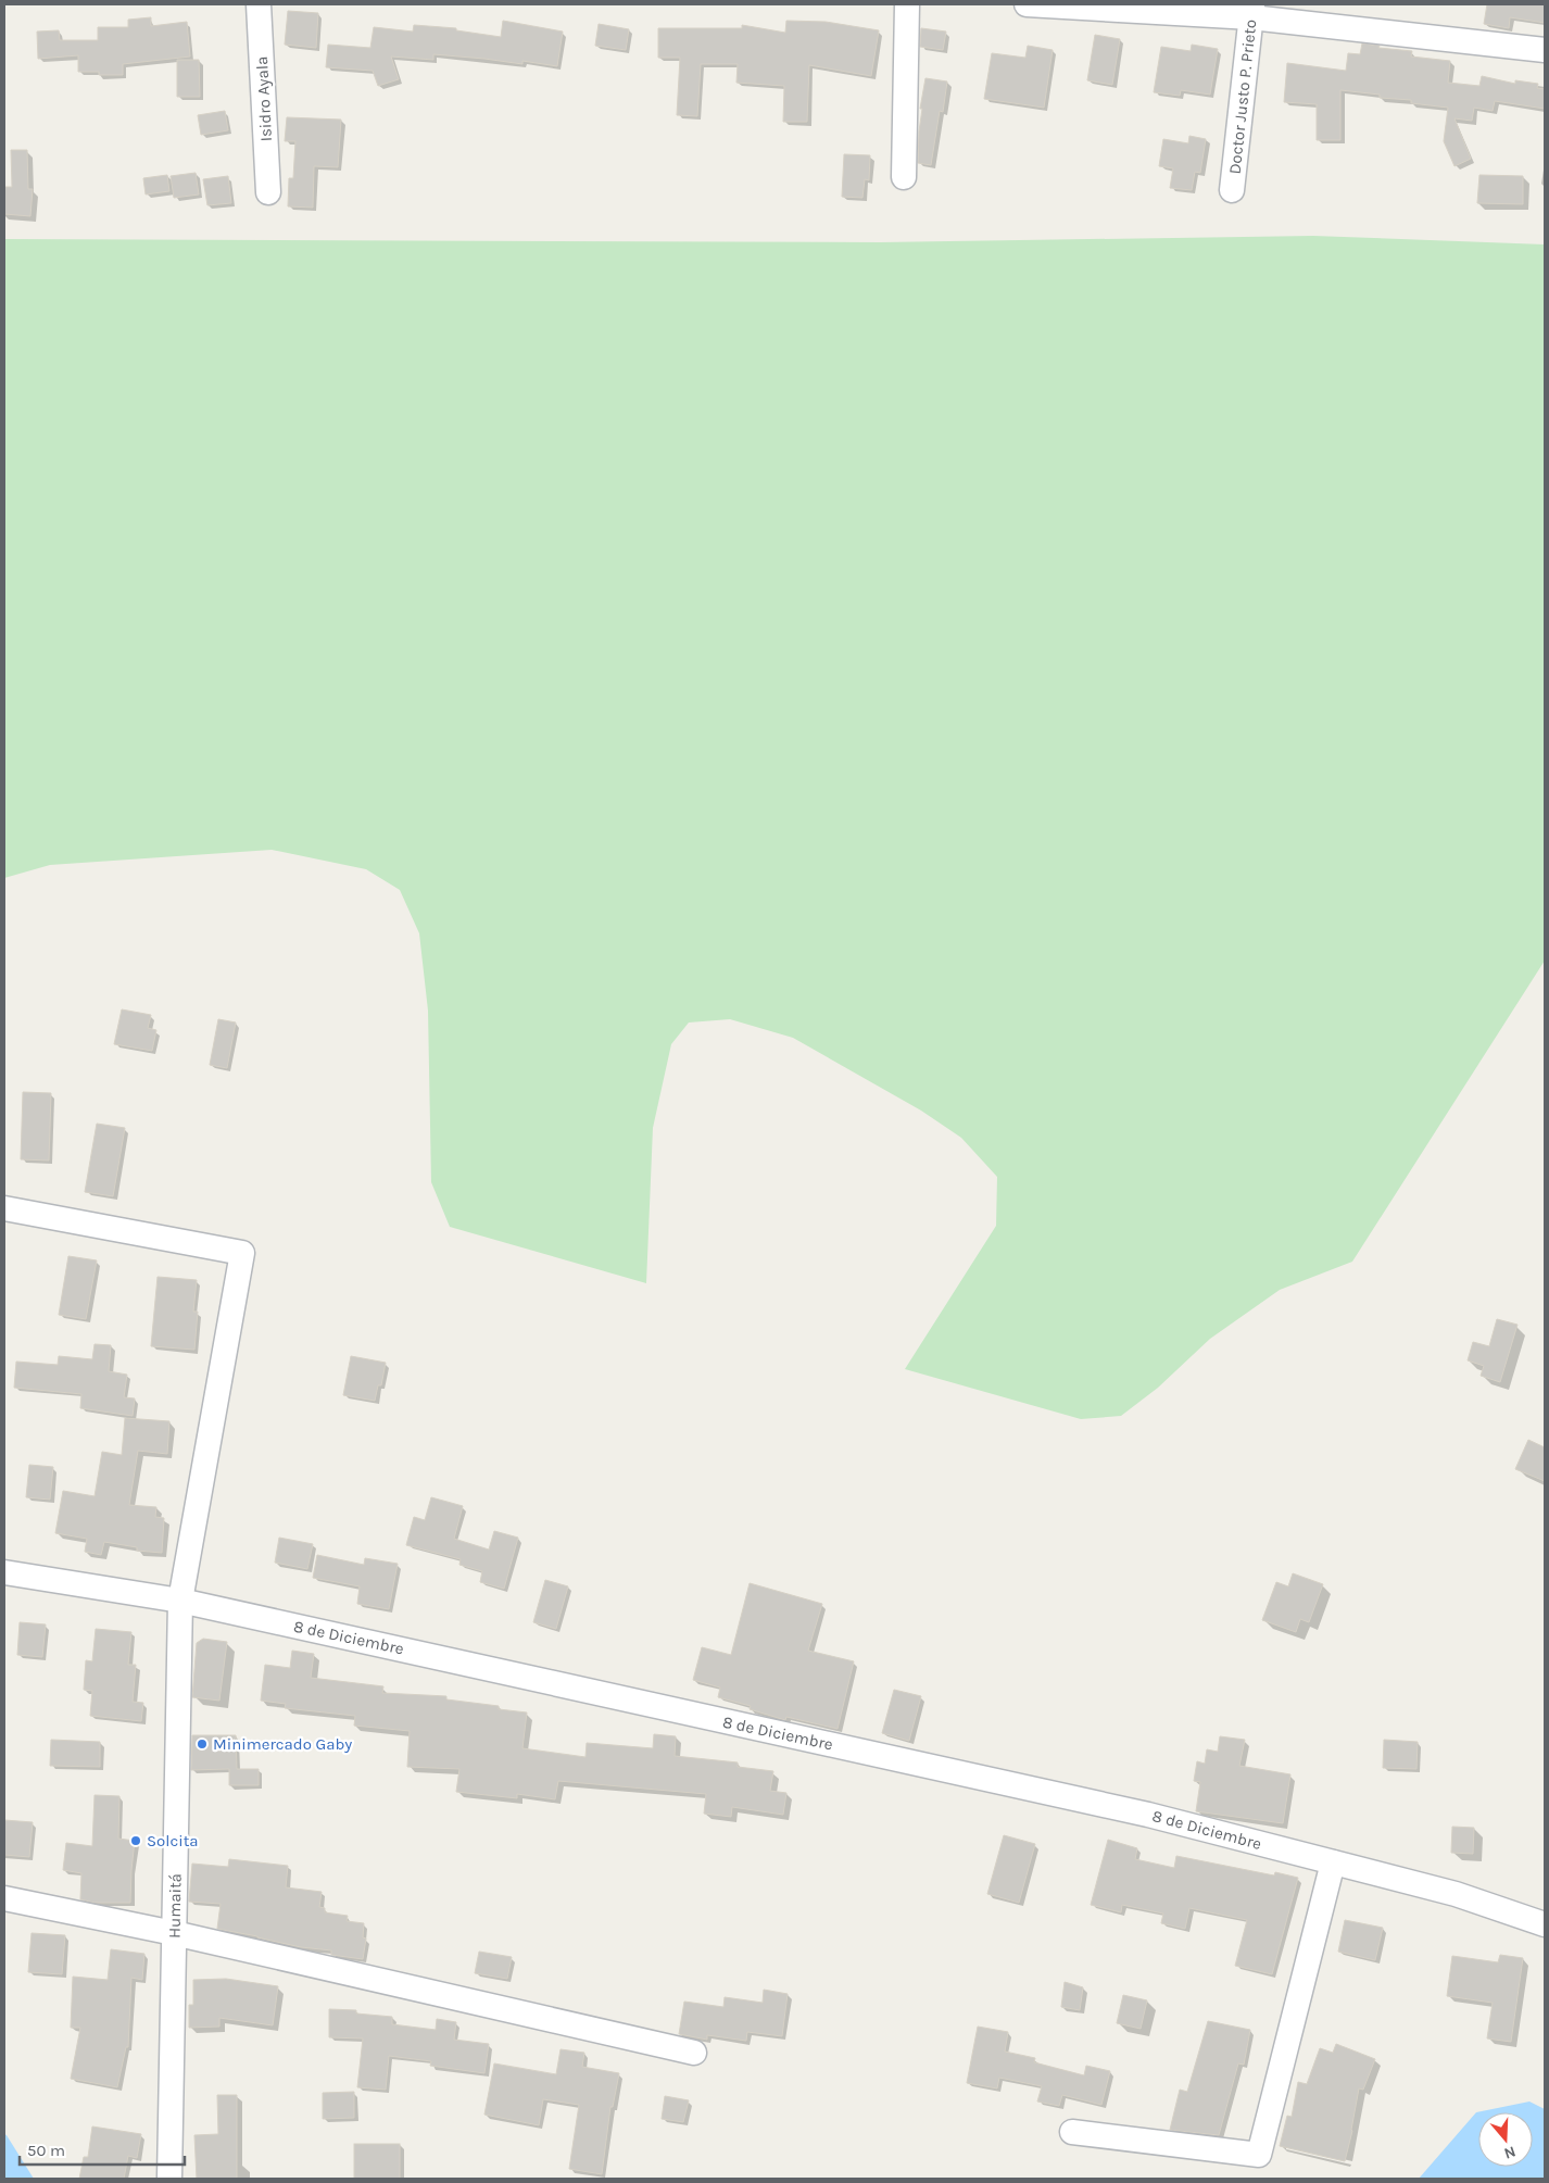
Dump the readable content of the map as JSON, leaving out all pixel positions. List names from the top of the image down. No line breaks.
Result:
{"streets":{"street":["Doctor Justo P. Prieto","Isidro Ayala","8 de Diciembre","Humaitá"]},"crossings":[["8 de Diciembre","Humaitá"]],"places":["Minimercado Gaby","Solcita"],"scale_bar":"50 m","north":"bottom"}
